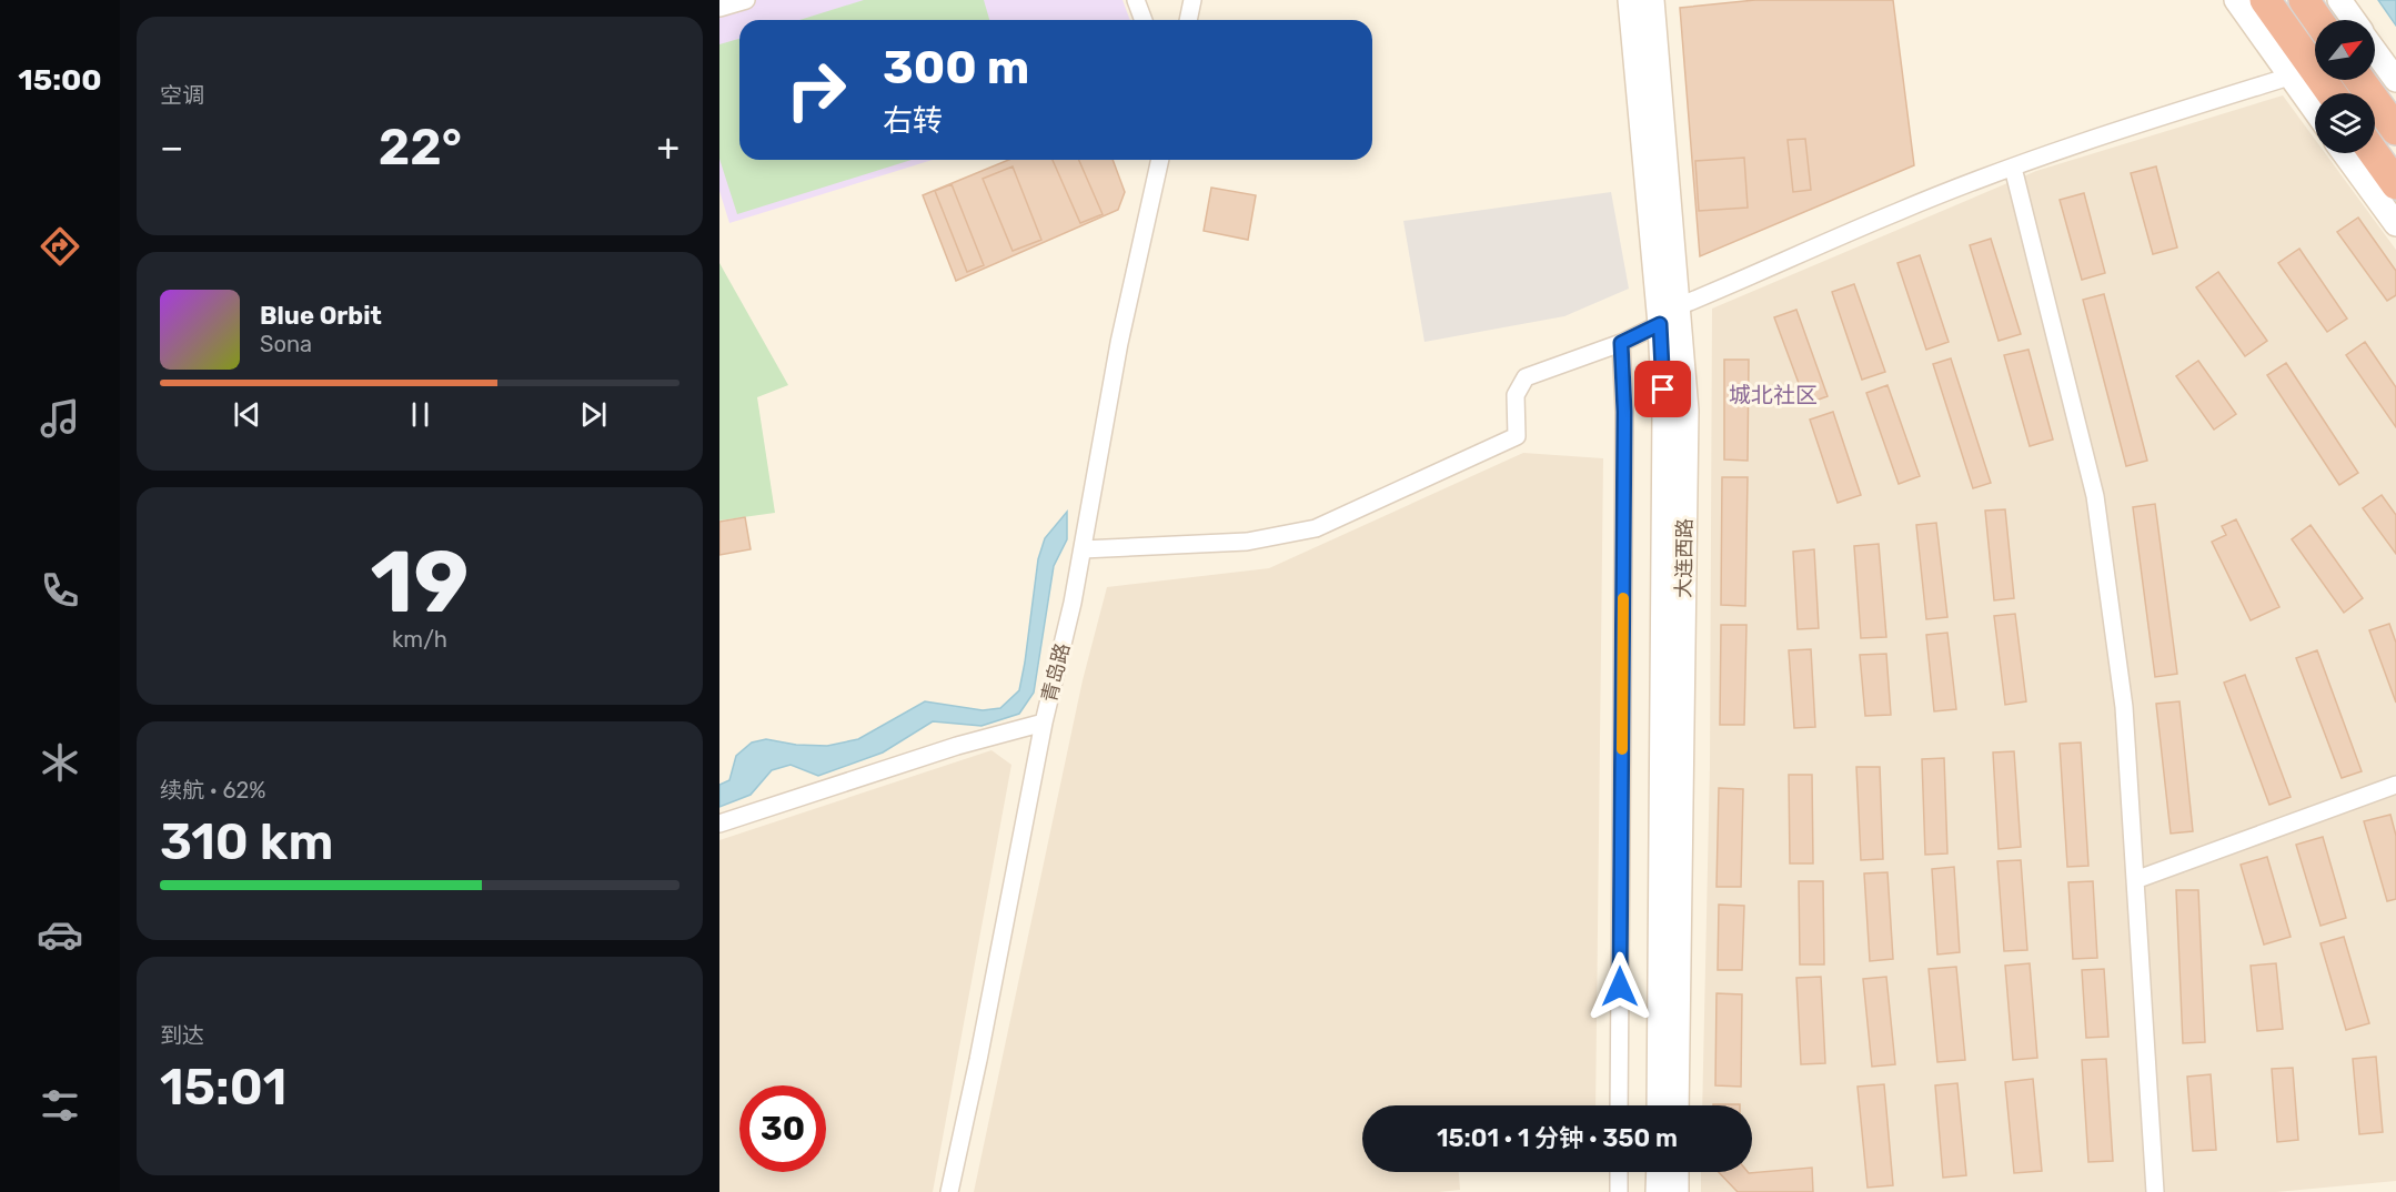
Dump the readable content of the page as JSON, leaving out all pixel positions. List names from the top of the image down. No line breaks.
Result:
{"streets":{"main road":["大连西路"],"street":["青岛路"]},"districts":["城北社区"],"north":"top right","page":{"tabs":"15:00","tile":["空调",["19","km/h"],["续航 · 62%","310 km"],["到达","15:01"]],"turn":["300 m","右转"],"heat":["−","22°","+"],"song":["Blue Orbit","Sona"],"limit":"30","trip":"15:01 · 1 分钟 · 350 m"}}
